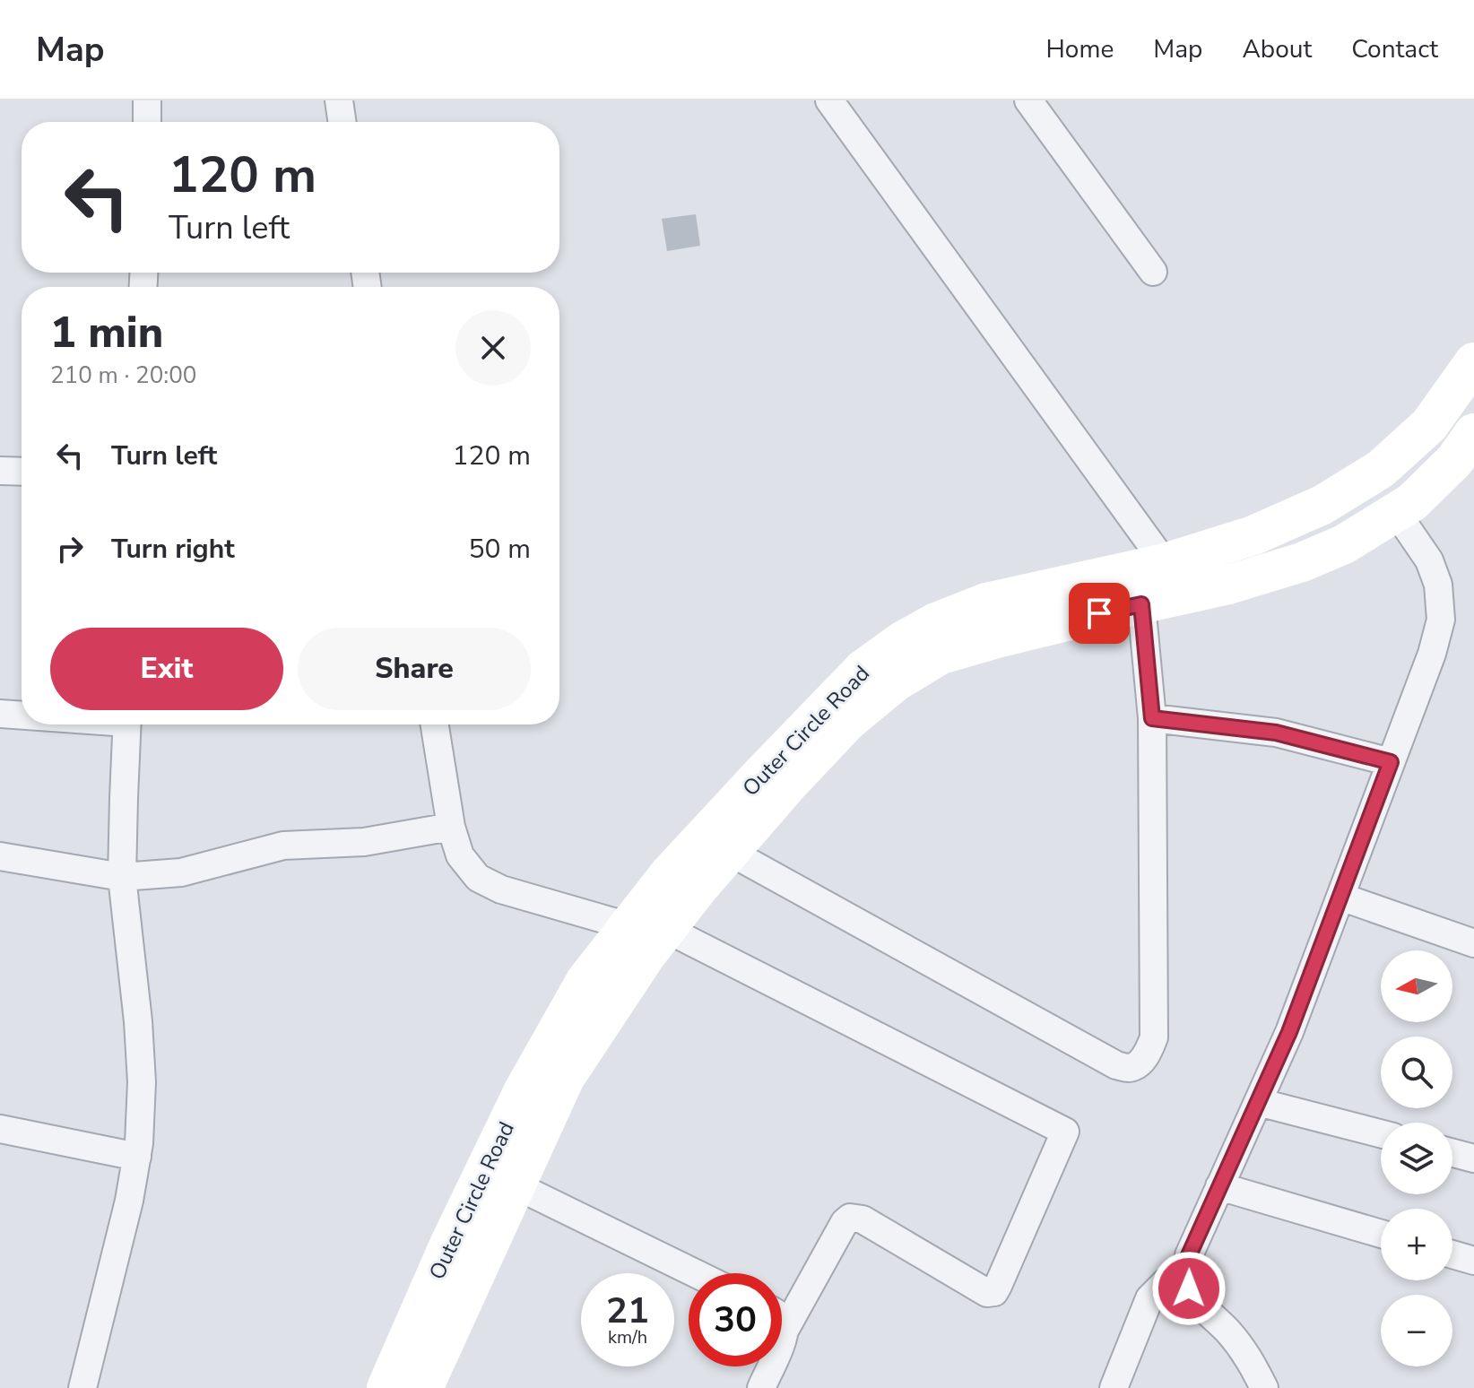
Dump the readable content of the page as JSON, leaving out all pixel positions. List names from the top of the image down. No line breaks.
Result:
{"streets":{"main road":["Outer Circle Road"]},"north":"left","page":{"header":"Map","nav":["Home","Map","About","Contact"],"turn":["120 m","Turn left"],"heading":["1 min","210 m · 20:00"],"list":[{"name":"Turn left","value":"120 m"},{"name":"Turn right","value":"50 m"}],"buttons":["Exit","Share"],"map_buttons":["+","−"],"speed":"21 km/h","limit":"30"}}
